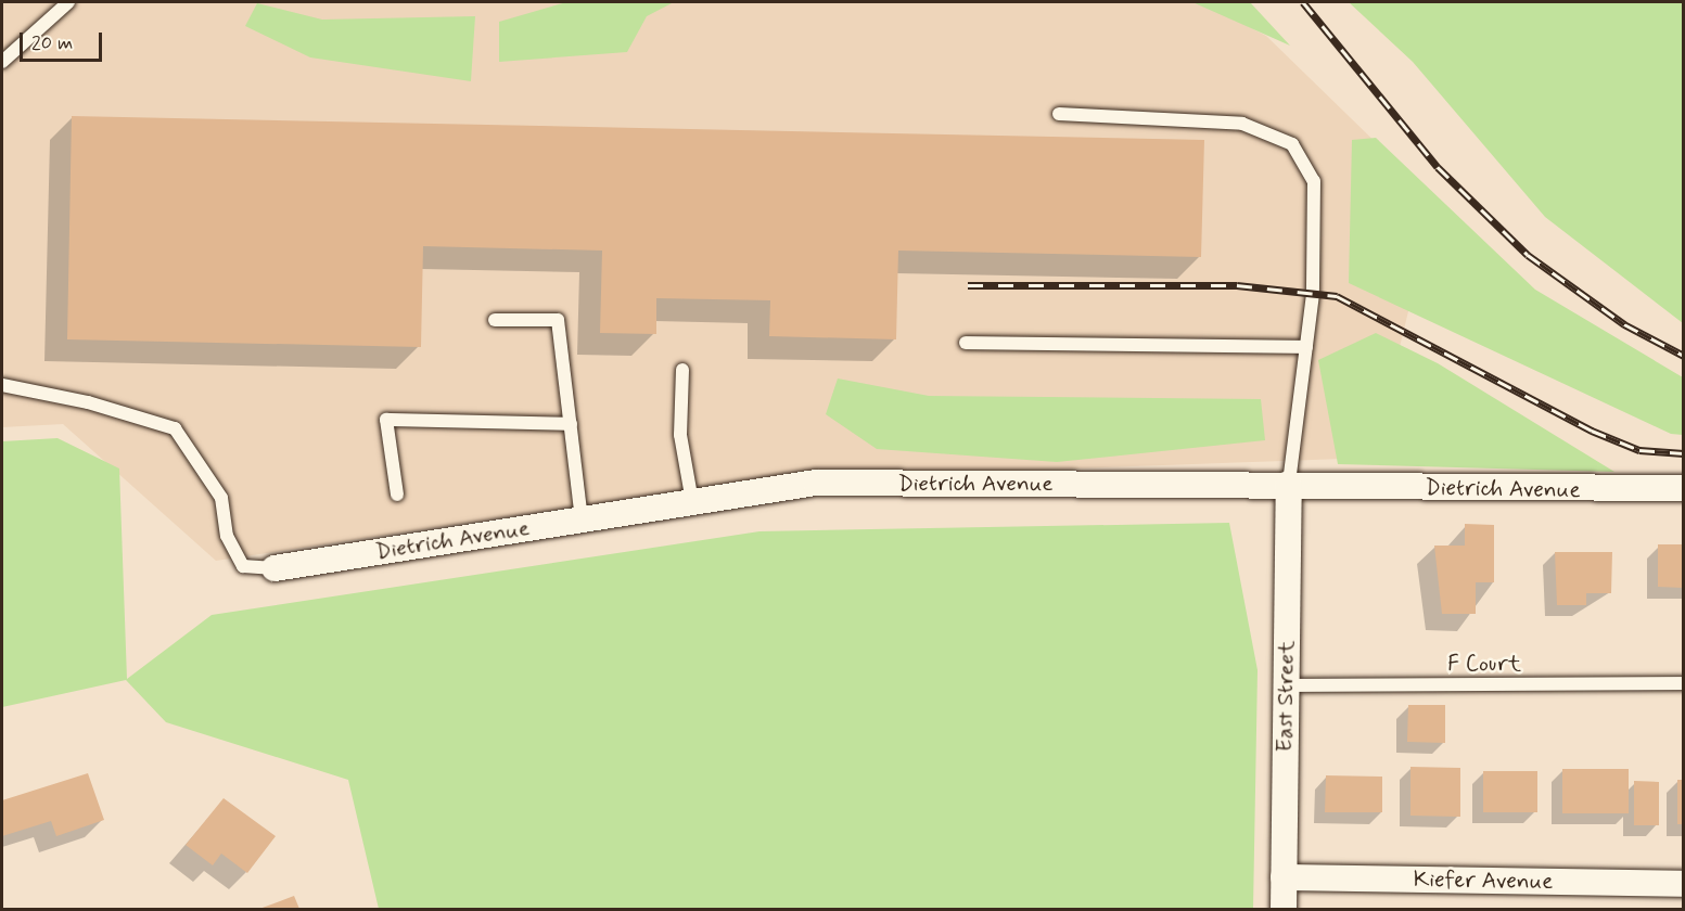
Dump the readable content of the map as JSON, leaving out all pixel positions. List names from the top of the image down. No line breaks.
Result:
{"streets":{"street":["Dietrich Avenue","East Street","Kiefer Avenue"],"lane":["F Court"]},"crossings":[["Dietrich Avenue","East Street"],["F Court","East Street"],["East Street","Kiefer Avenue"]],"scale_bar":"20 m"}
